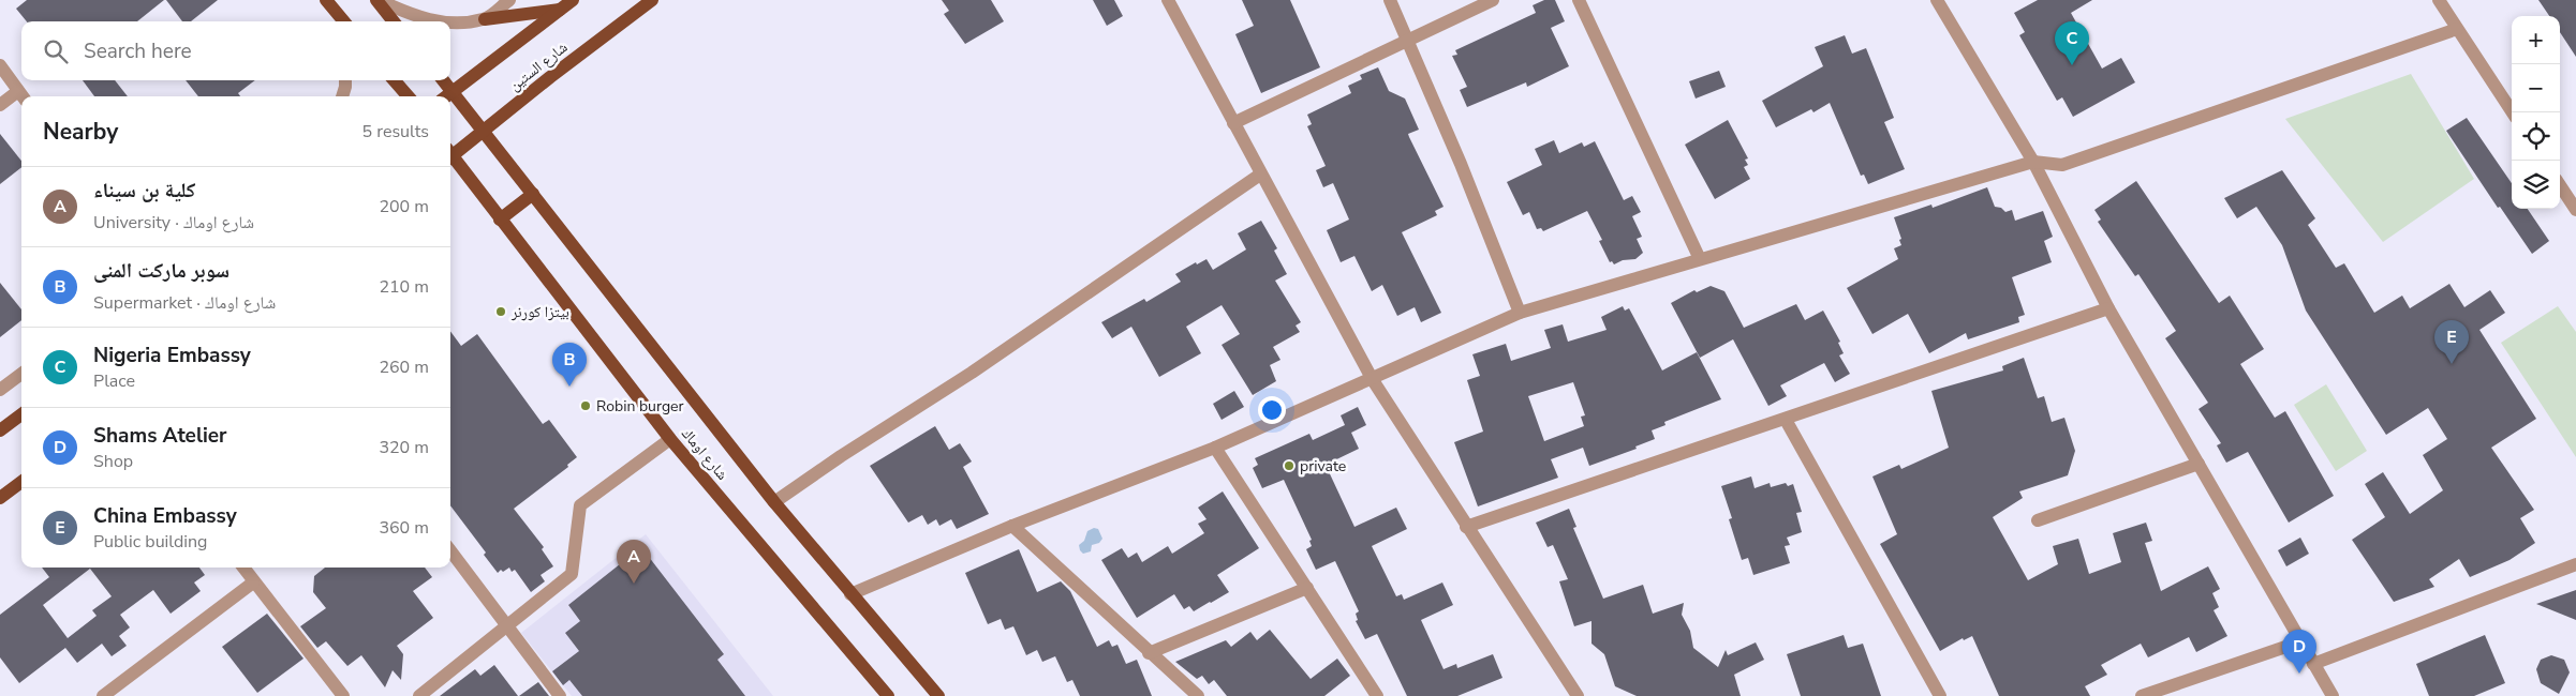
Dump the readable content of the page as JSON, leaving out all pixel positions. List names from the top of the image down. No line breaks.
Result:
{"streets":{"main road":["شارع الستين","شارع اوماك"]},"places":["بيتزا كورنر","Robin burger","private"],"page":{"map_buttons":["+","−"],"pins":["C","E","B","A","D"],"search":"Search here","heading":["Nearby","5 results"],"list":[{"mark":"A","name":"كلية بن سيناء","note":"University · شارع اوماك","value":"200 m"},{"mark":"B","name":"سوبر ماركت المنى","note":"Supermarket · شارع اوماك","value":"210 m"},{"mark":"C","name":"Nigeria Embassy","note":"Place","value":"260 m"},{"mark":"D","name":"Shams Atelier","note":"Shop","value":"320 m"},{"mark":"E","name":"China Embassy","note":"Public building","value":"360 m"}]}}
